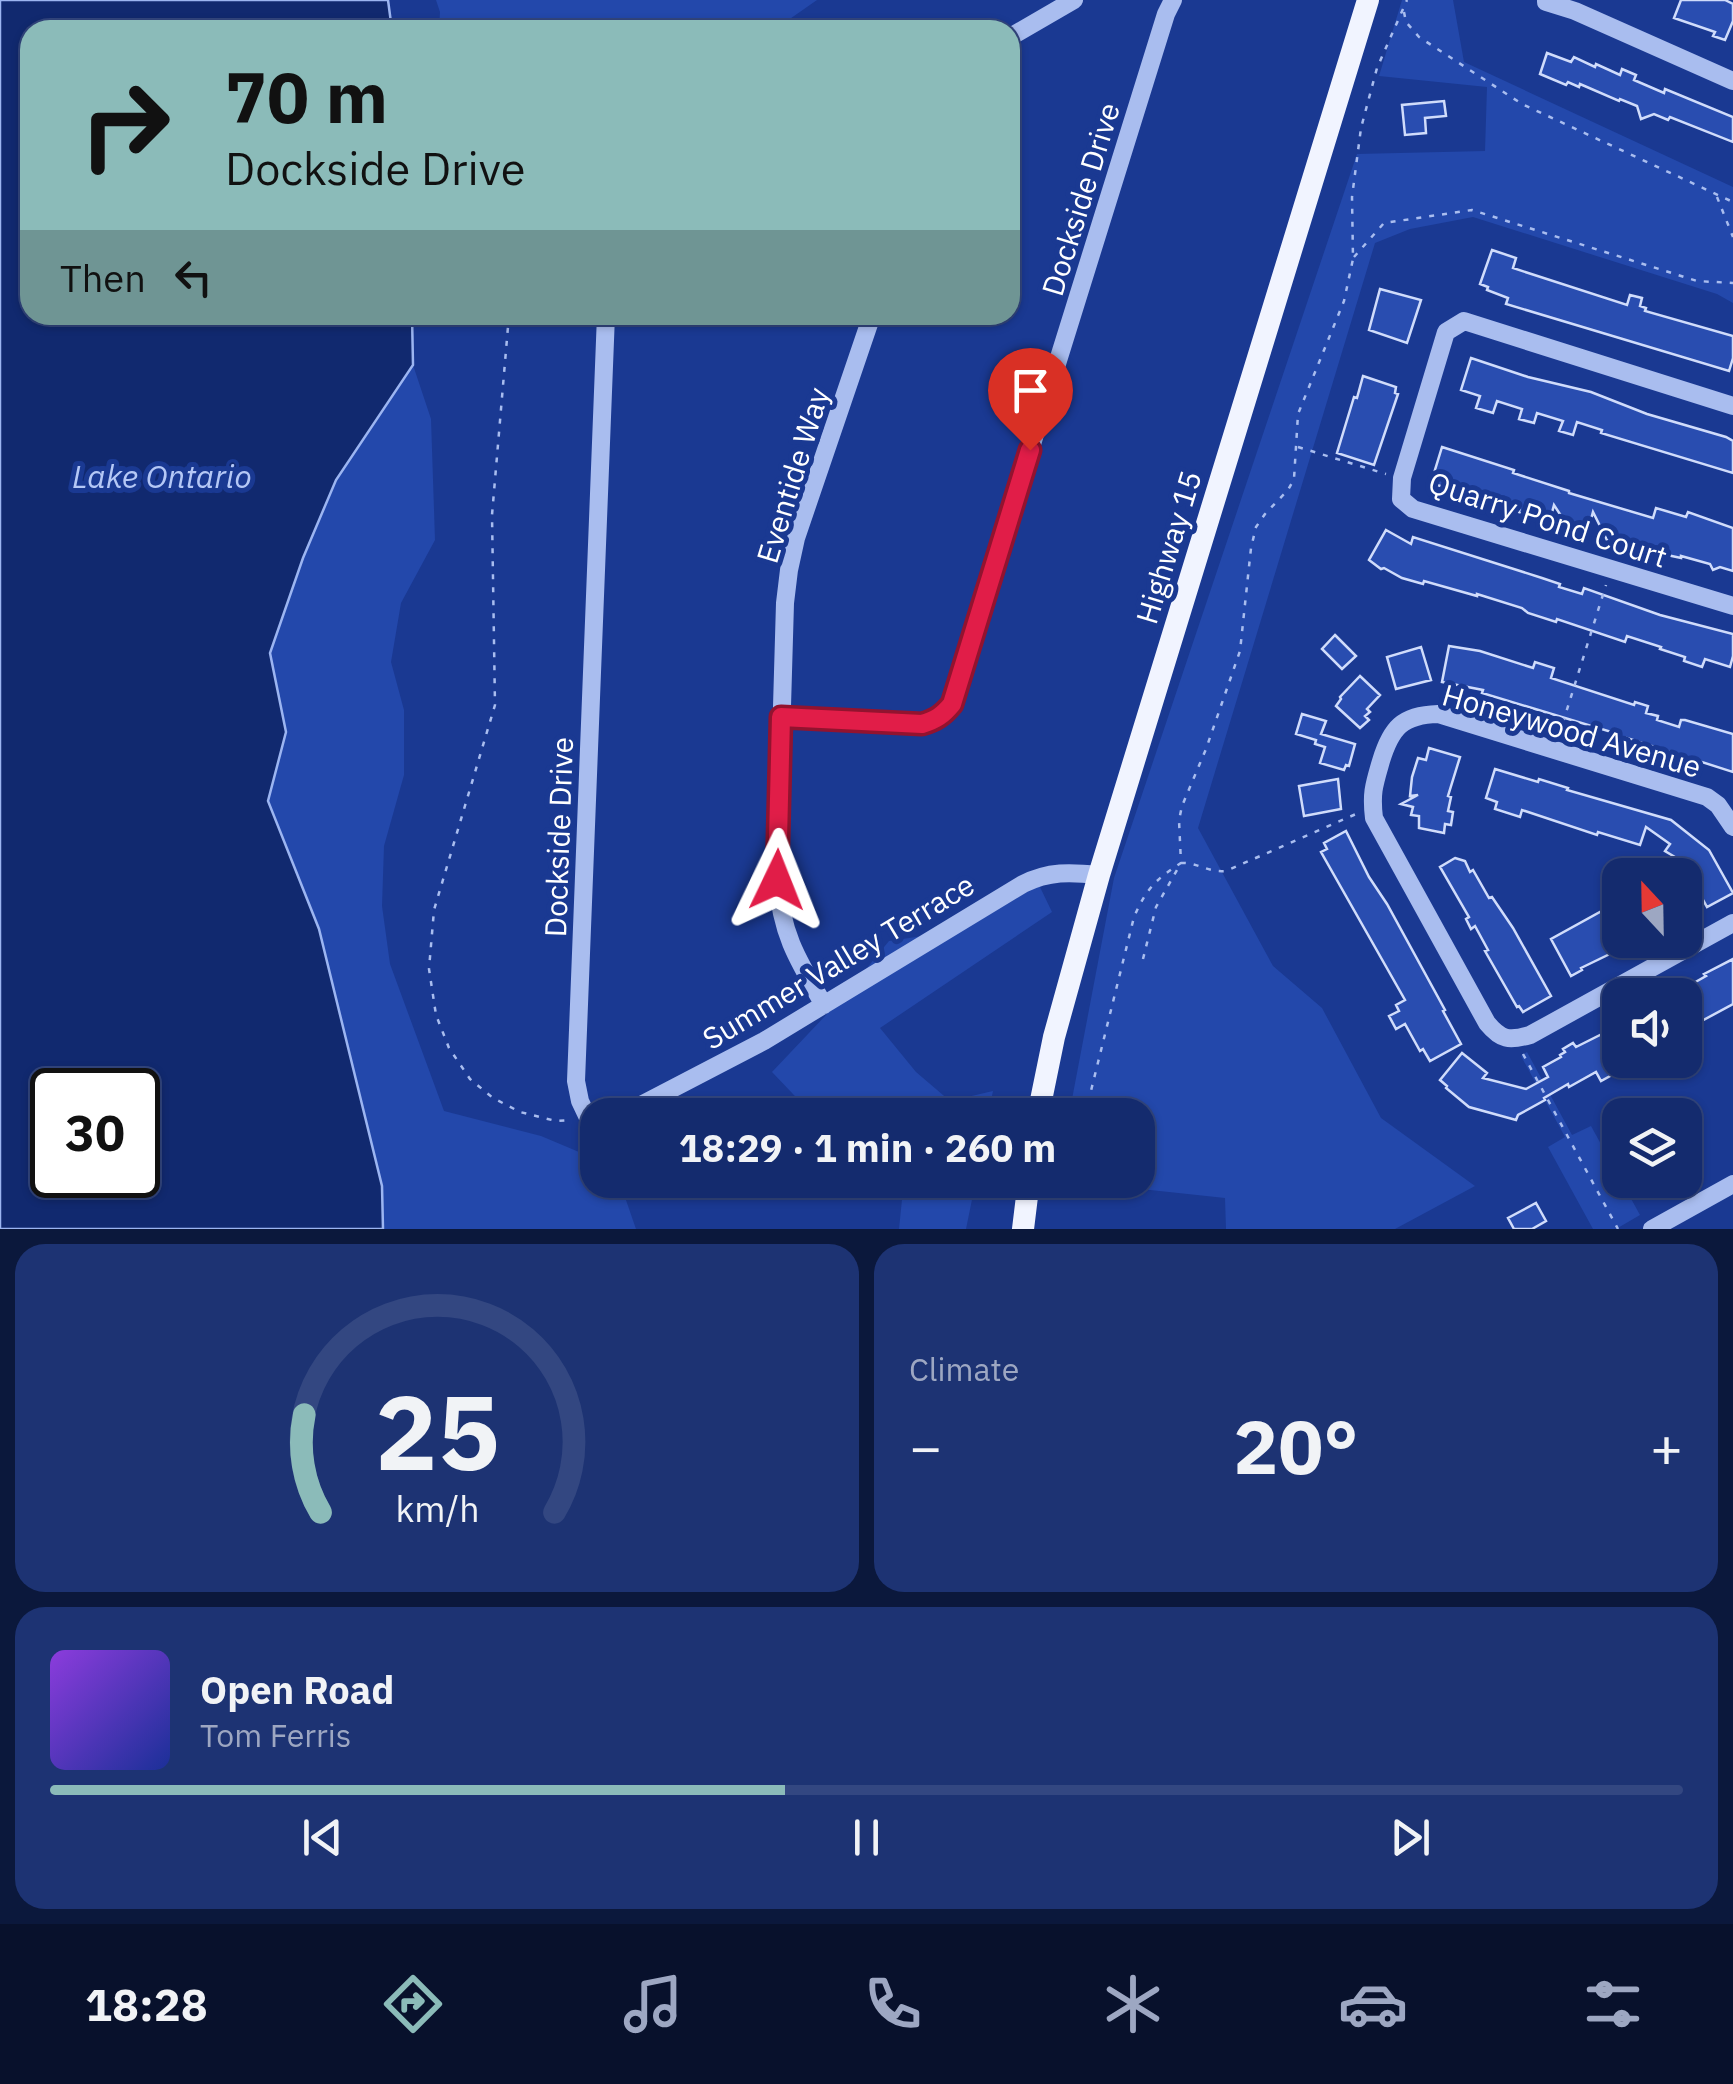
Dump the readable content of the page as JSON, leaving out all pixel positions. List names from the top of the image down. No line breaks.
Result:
{"streets":{"main road":["Highway 15"],"street":["Dockside Drive","Eventide Way","Quarry Pond Court","Honeywood Avenue","Summer Valley Terrace"]},"crossings":[["Dockside Drive","Eventide Way"],["Eventide Way","Summer Valley Terrace"],["Highway 15","Summer Valley Terrace"]],"water":["Lake Ontario"],"north":"top","page":{"turn":["70 m","Dockside Drive"],"then":"Then","limit":"30","trip":"18:29 · 1 min · 260 m","tile":"Climate","heat":["−","20°","+"],"song":["Open Road","Tom Ferris"],"tabs":"18:28","gauge":["25","km/h"]}}
